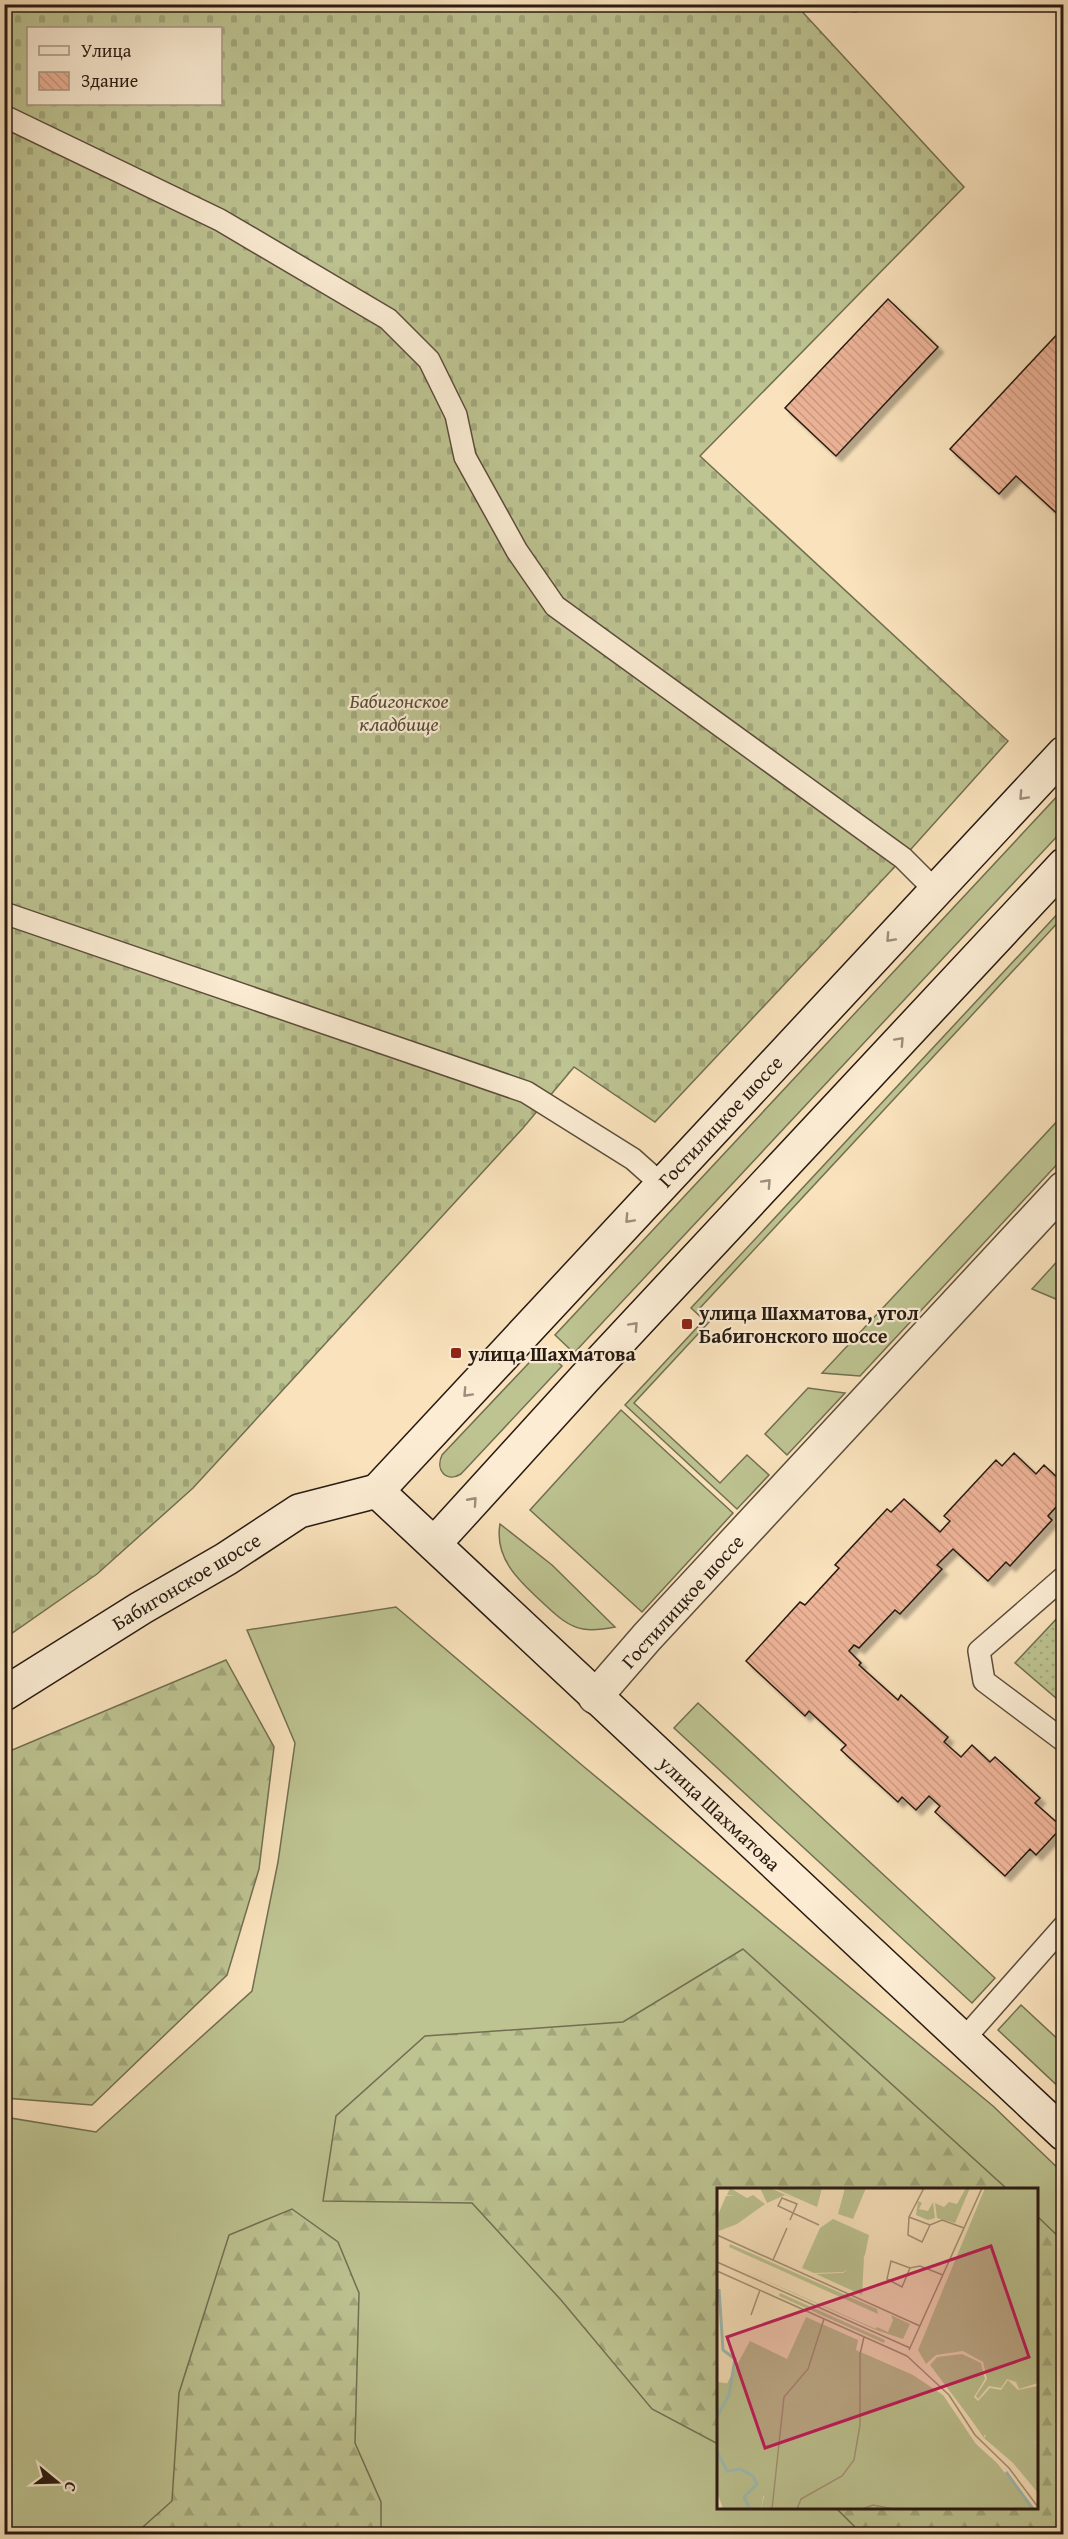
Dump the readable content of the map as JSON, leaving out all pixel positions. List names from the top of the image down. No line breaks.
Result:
{"streets":{"street":["Гостилицкое шоссе","Бабигонское шоссе","улица Шахматова"]},"crossings":[["Гостилицкое шоссе","Бабигонское шоссе"],["Гостилицкое шоссе","улица Шахматова"],["Бабигонское шоссе","улица Шахматова"]],"parks":["Бабигонское кладбище"],"places":{"transit":["улица Шахматова, угол Бабигонского шоссе","улица Шахматова"]},"legend":["Улица","Здание"],"north":"right"}
